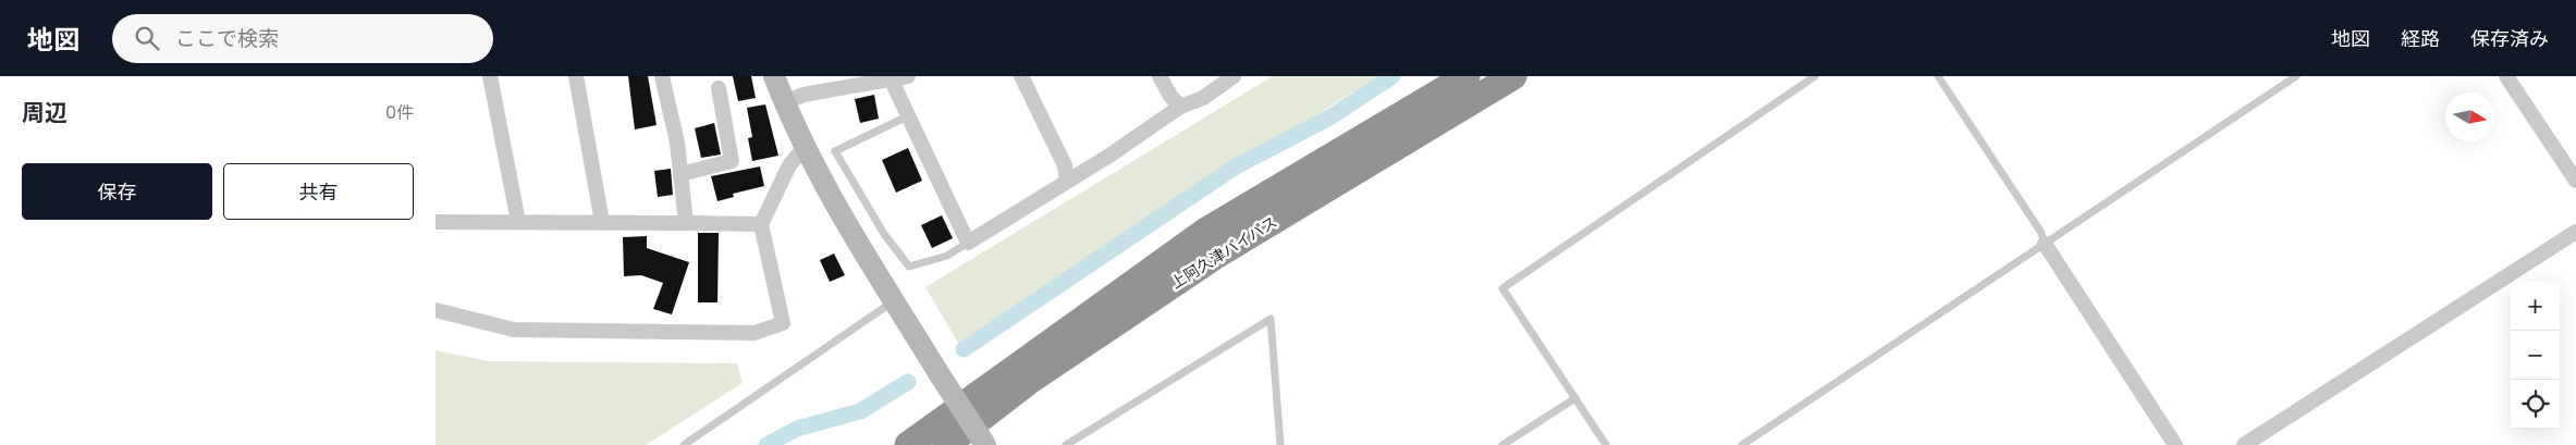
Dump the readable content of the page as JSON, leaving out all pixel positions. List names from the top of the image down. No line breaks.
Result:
{"streets":{"highway":["上阿久津バイパス"]},"north":"right","page":{"header":"地図","search":"ここで検索","nav":["地図","経路","保存済み"],"heading":["周辺","0件"],"buttons":["保存","共有"],"map_buttons":["+","−"]}}
